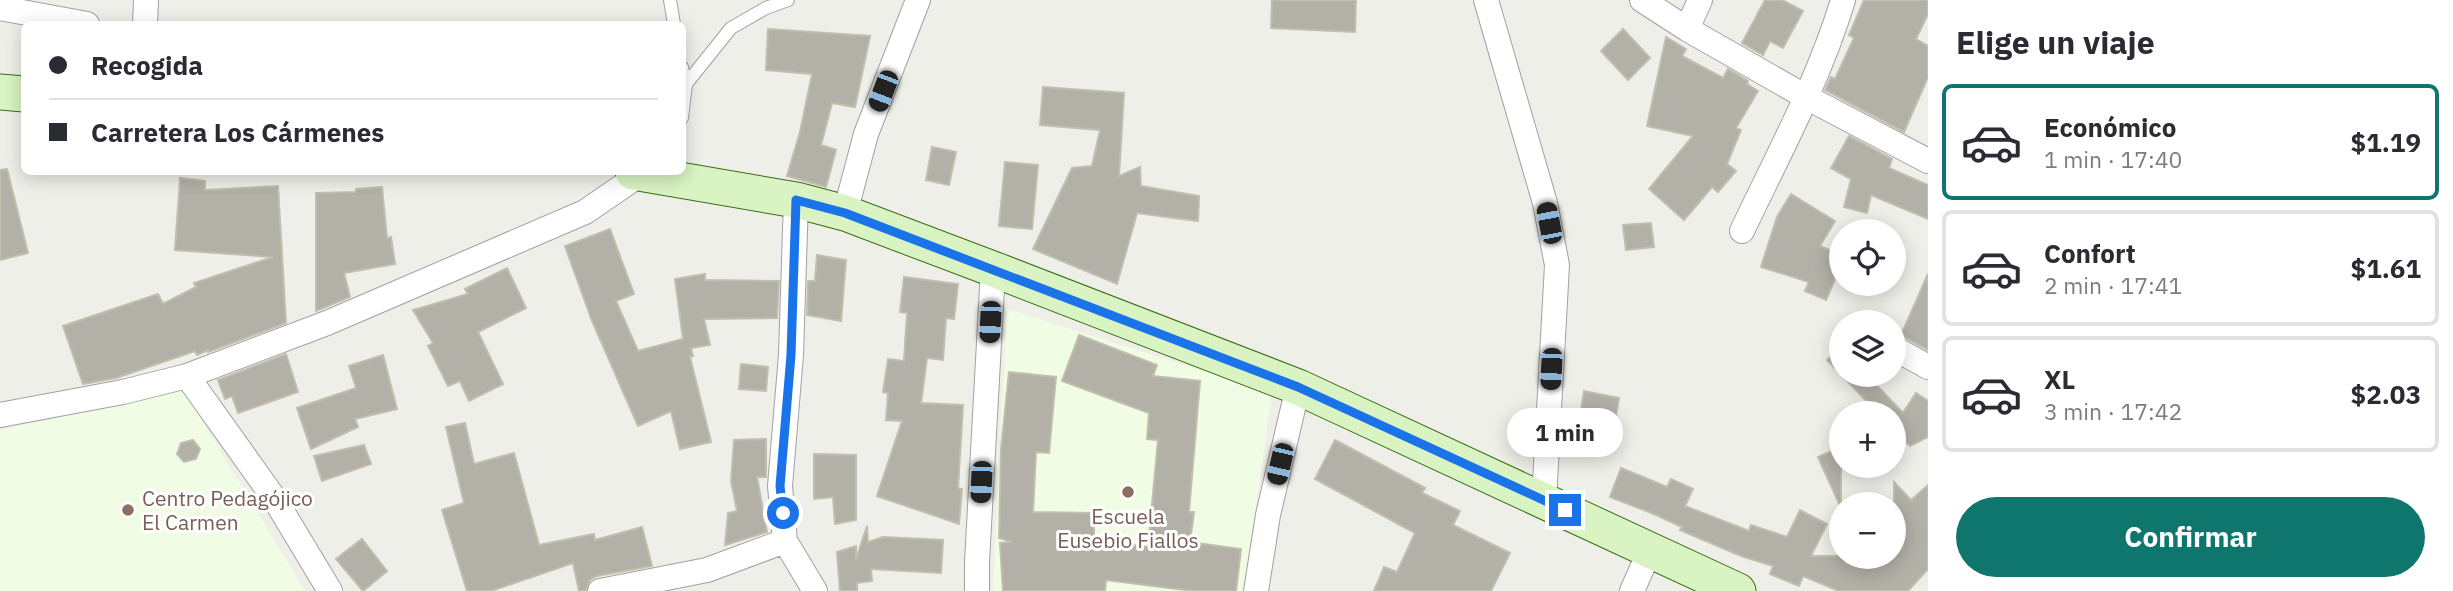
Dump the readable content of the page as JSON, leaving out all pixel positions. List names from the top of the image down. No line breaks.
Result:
{"places":["Escuela Eusebio Fiallos","Centro Pedagójico El Carmen"],"page":{"heading":"Elige un viaje","banner":["Recogida","Carretera Los Cármenes"],"list":[{"name":"Económico","note":"1 min · 17:40","value":"$1.19"},{"name":"Confort","note":"2 min · 17:41","value":"$1.61"},{"name":"XL","note":"3 min · 17:42","value":"$2.03"}],"map_buttons":["+","−"],"bubble":"1 min","buttons":"Confirmar"}}
